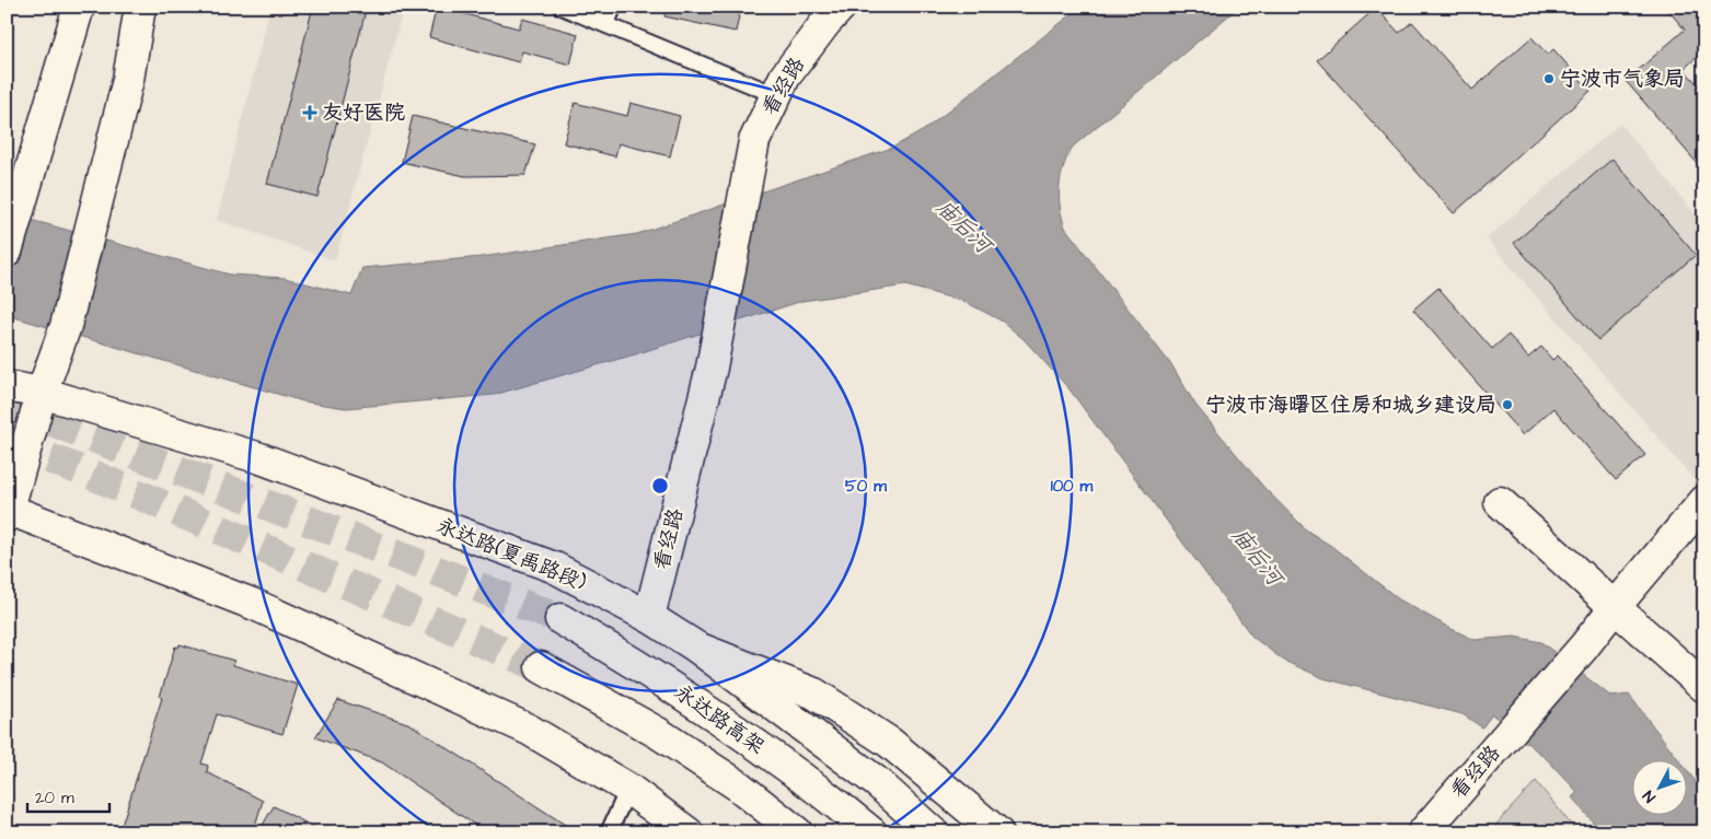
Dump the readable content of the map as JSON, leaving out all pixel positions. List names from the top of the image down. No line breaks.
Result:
{"streets":{"main road":["看经路","永达路(夏禹路段)","永达路高架"]},"crossings":[["看经路","永达路(夏禹路段)"]],"water":["庙后河"],"places":{"other":["宁波市气象局","宁波市海曙区住房和城乡建设局"],"health":["友好医院"]},"scale_bar":"20 m","north":"bottom left","rings":["50 m","100 m"]}
